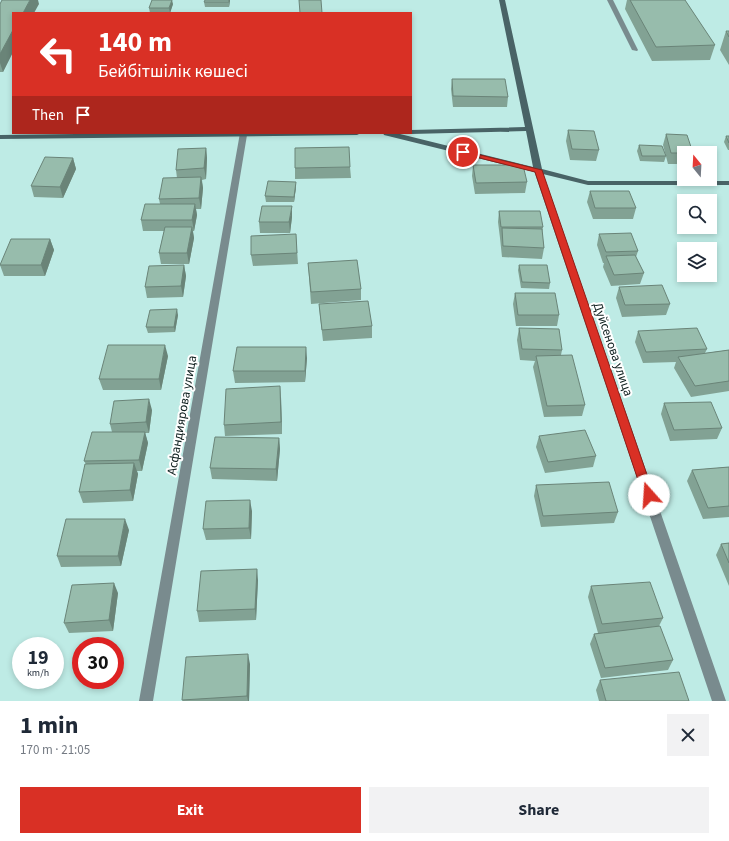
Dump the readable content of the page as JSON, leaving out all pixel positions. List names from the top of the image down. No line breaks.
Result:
{"streets":{"street":["Дуйсенова улица","Асфандиярова улица"]},"north":"top","page":{"turn":["140 m","Бейбітшілік көшесі"],"then":"Then","speed":"19 km/h","limit":"30","heading":["1 min","170 m · 21:05"],"buttons":["Exit","Share"]}}
